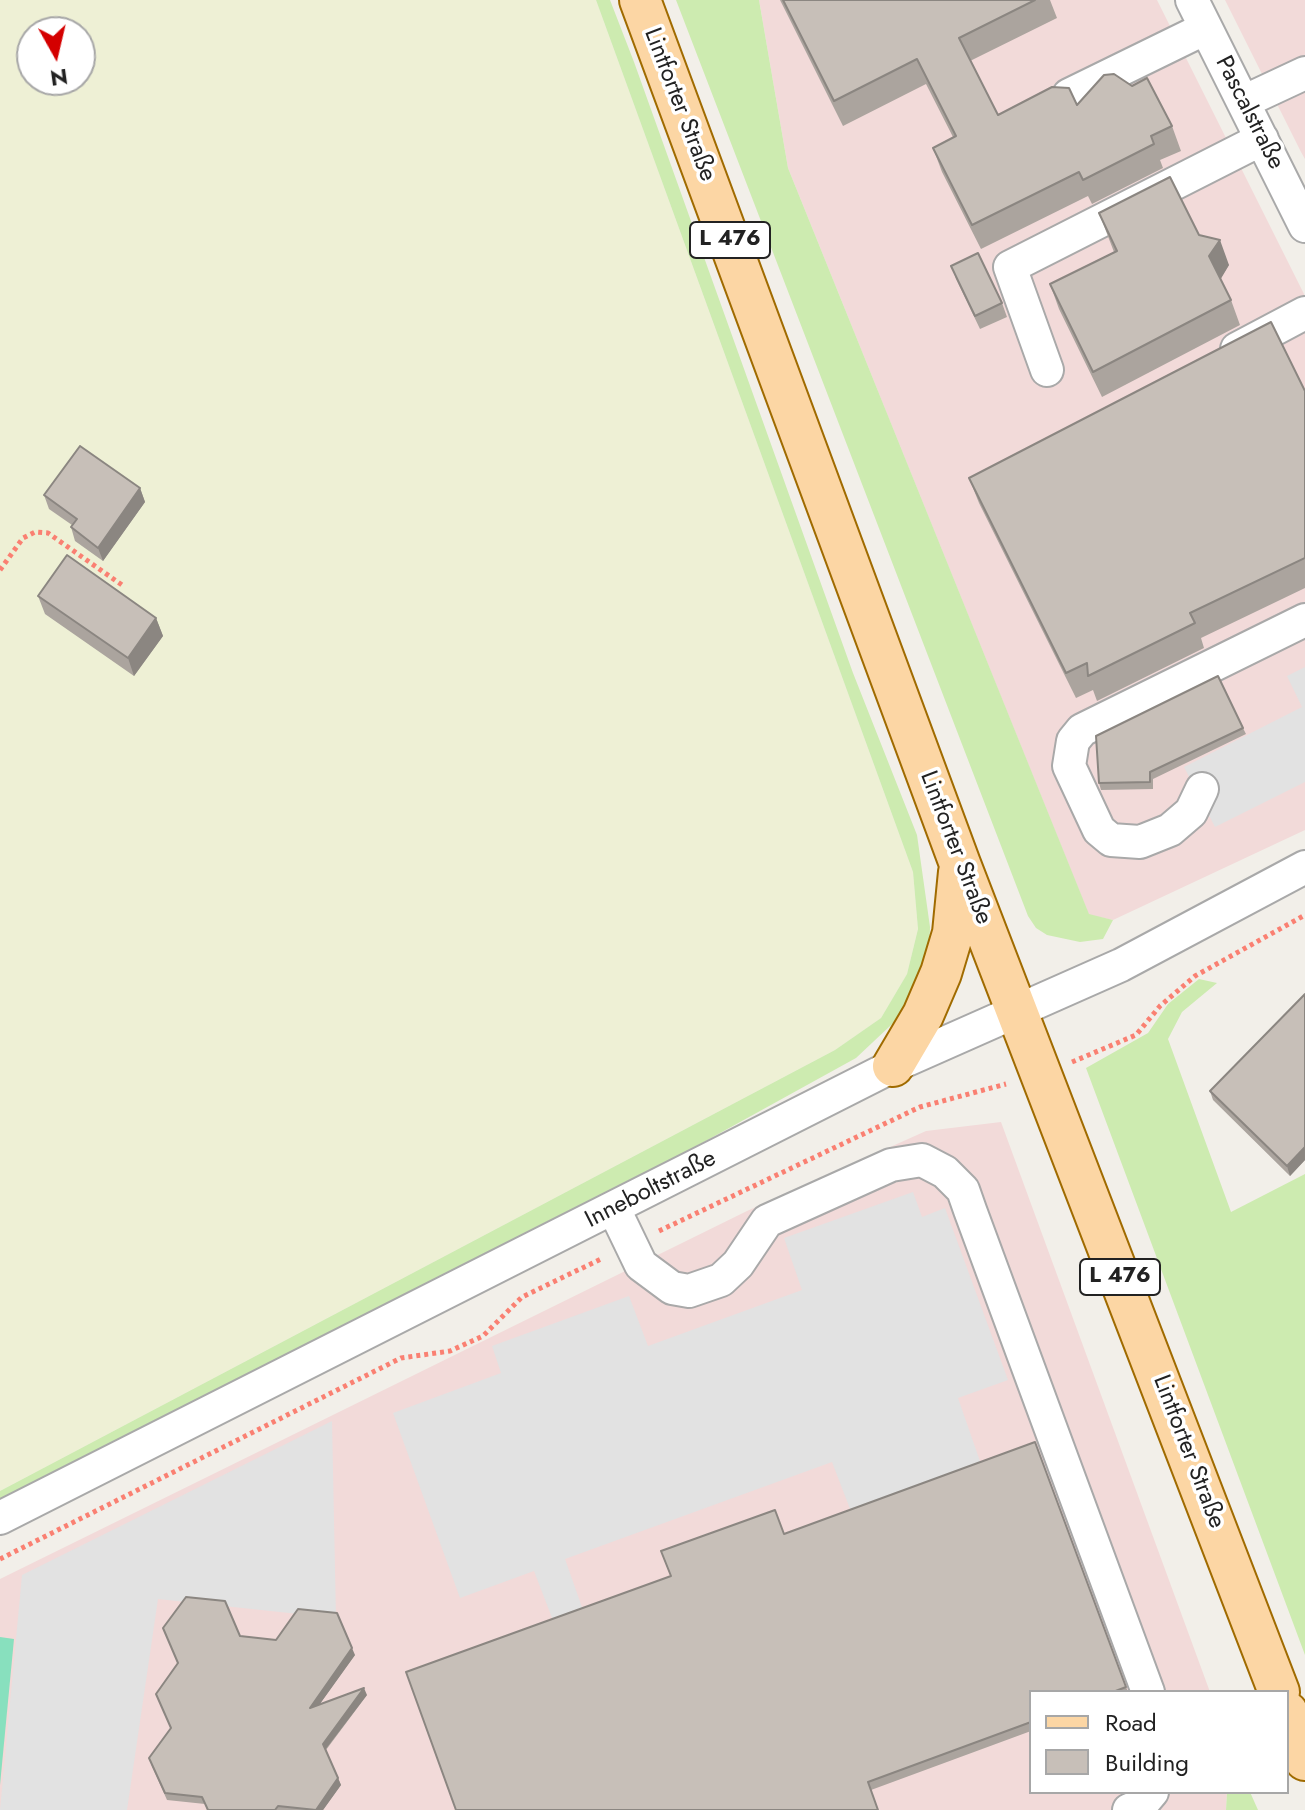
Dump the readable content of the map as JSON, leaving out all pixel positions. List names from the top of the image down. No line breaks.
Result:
{"streets":{"main road":["Lintforter Straße","L 476"],"street":["Pascalstraße","Inneboltstraße"]},"crossings":[["Lintforter Straße","Inneboltstraße"]],"legend":["Road","Building"],"north":"bottom"}
